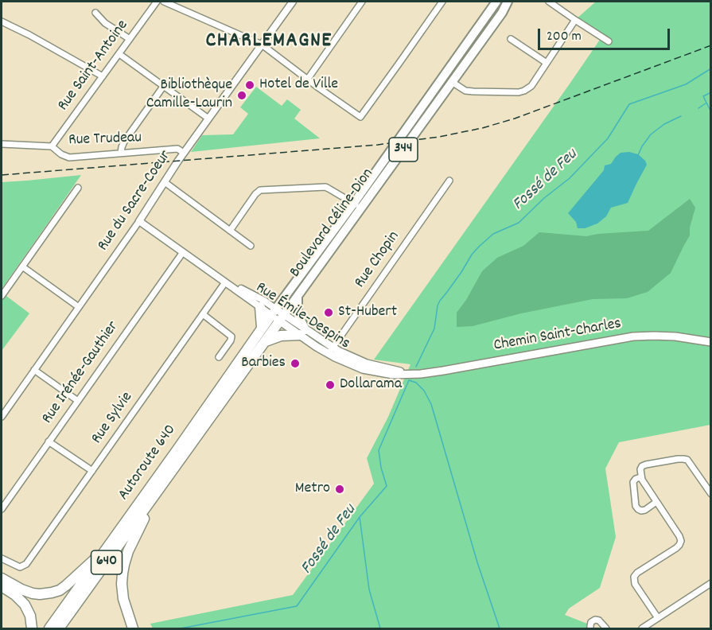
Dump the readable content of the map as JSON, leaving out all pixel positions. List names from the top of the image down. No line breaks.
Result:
{"streets":{"highway":["Autoroute 640","640"],"main road":["344","Boulevard Céline-Dion","Rue Émile-Despins","Chemin Saint-Charles"],"street":["Rue Saint-Antoine","Rue Trudeau","Rue du Sacre-Coeur","Rue Chopin","Rue Irénée-Gauthier","Rue Sylvie"]},"crossings":[["Rue Saint-Antoine","Rue Trudeau"],["Rue Trudeau","Rue du Sacre-Coeur"],["Rue du Sacre-Coeur","Rue Émile-Despins"],["Boulevard Céline-Dion","Rue Émile-Despins"],["Boulevard Céline-Dion","Autoroute 640"],["Rue Chopin","Rue Émile-Despins"],["Rue Émile-Despins","Chemin Saint-Charles"],["Rue Émile-Despins","Rue Irénée-Gauthier"],["Rue Émile-Despins","Rue Sylvie"],["Rue Émile-Despins","Autoroute 640"]],"districts":["CHARLEMAGNE"],"water":["Fossé de Feu"],"places":["Hotel de Ville","Bibliothèque Camille-Laurin","St-Hubert","Barbies","Dollarama","Metro"],"scale_bar":"200 m"}
